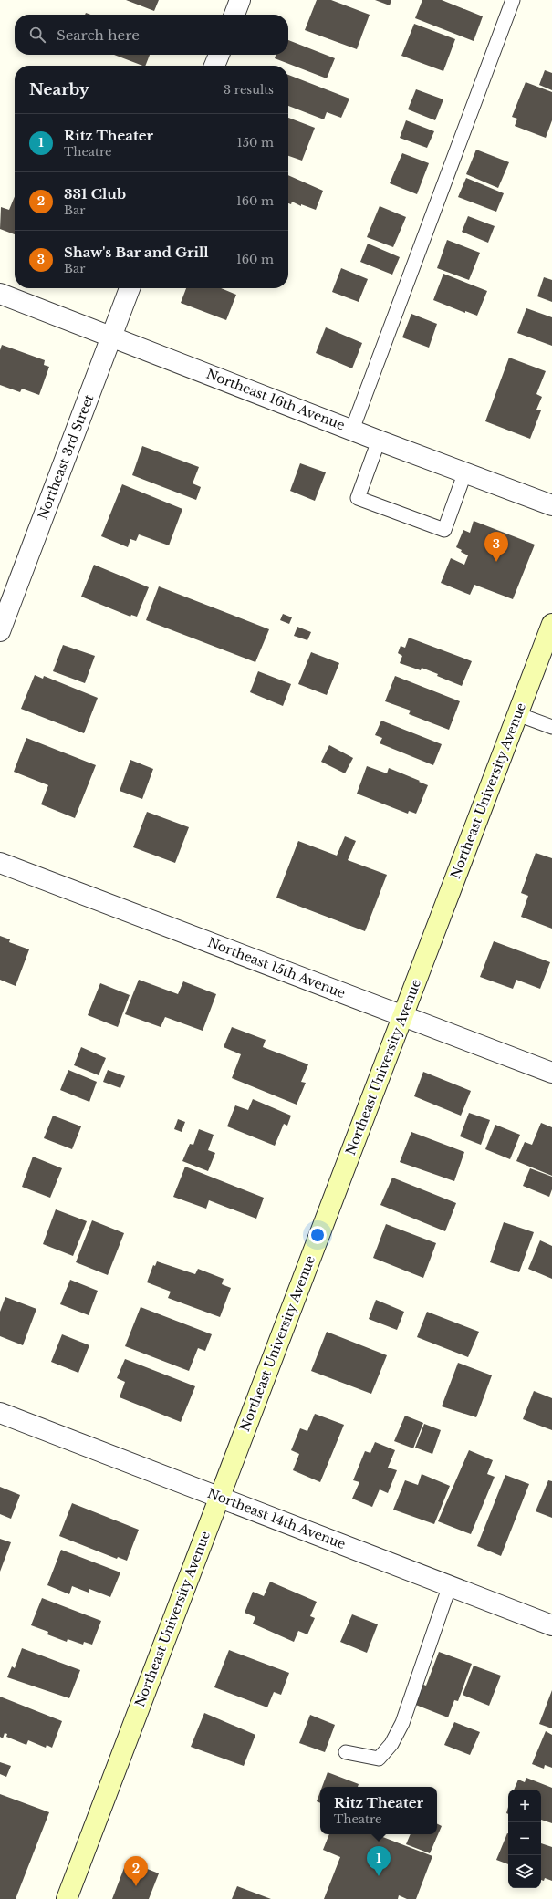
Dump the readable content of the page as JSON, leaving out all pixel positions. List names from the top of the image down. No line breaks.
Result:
{"streets":{"main road":["Northeast University Avenue"],"street":["Northeast 16th Avenue","Northeast 3rd Street","Northeast 15th Avenue","Northeast 14th Avenue"]},"crossings":[["Northeast 16th Avenue","Northeast 3rd Street"],["Northeast University Avenue","Northeast 15th Avenue"],["Northeast University Avenue","Northeast 14th Avenue"]],"page":{"search":"Search here","heading":["Nearby","3 results"],"list":[{"mark":"1","name":"Ritz Theater","note":"Theatre","value":"150 m"},{"mark":"2","name":"331 Club","note":"Bar","value":"160 m"},{"mark":"3","name":"Shaw's Bar and Grill","note":"Bar","value":"160 m"}],"pins":["3","1","2"],"popup":["Ritz Theater","Theatre"],"map_buttons":["+","−"]}}
